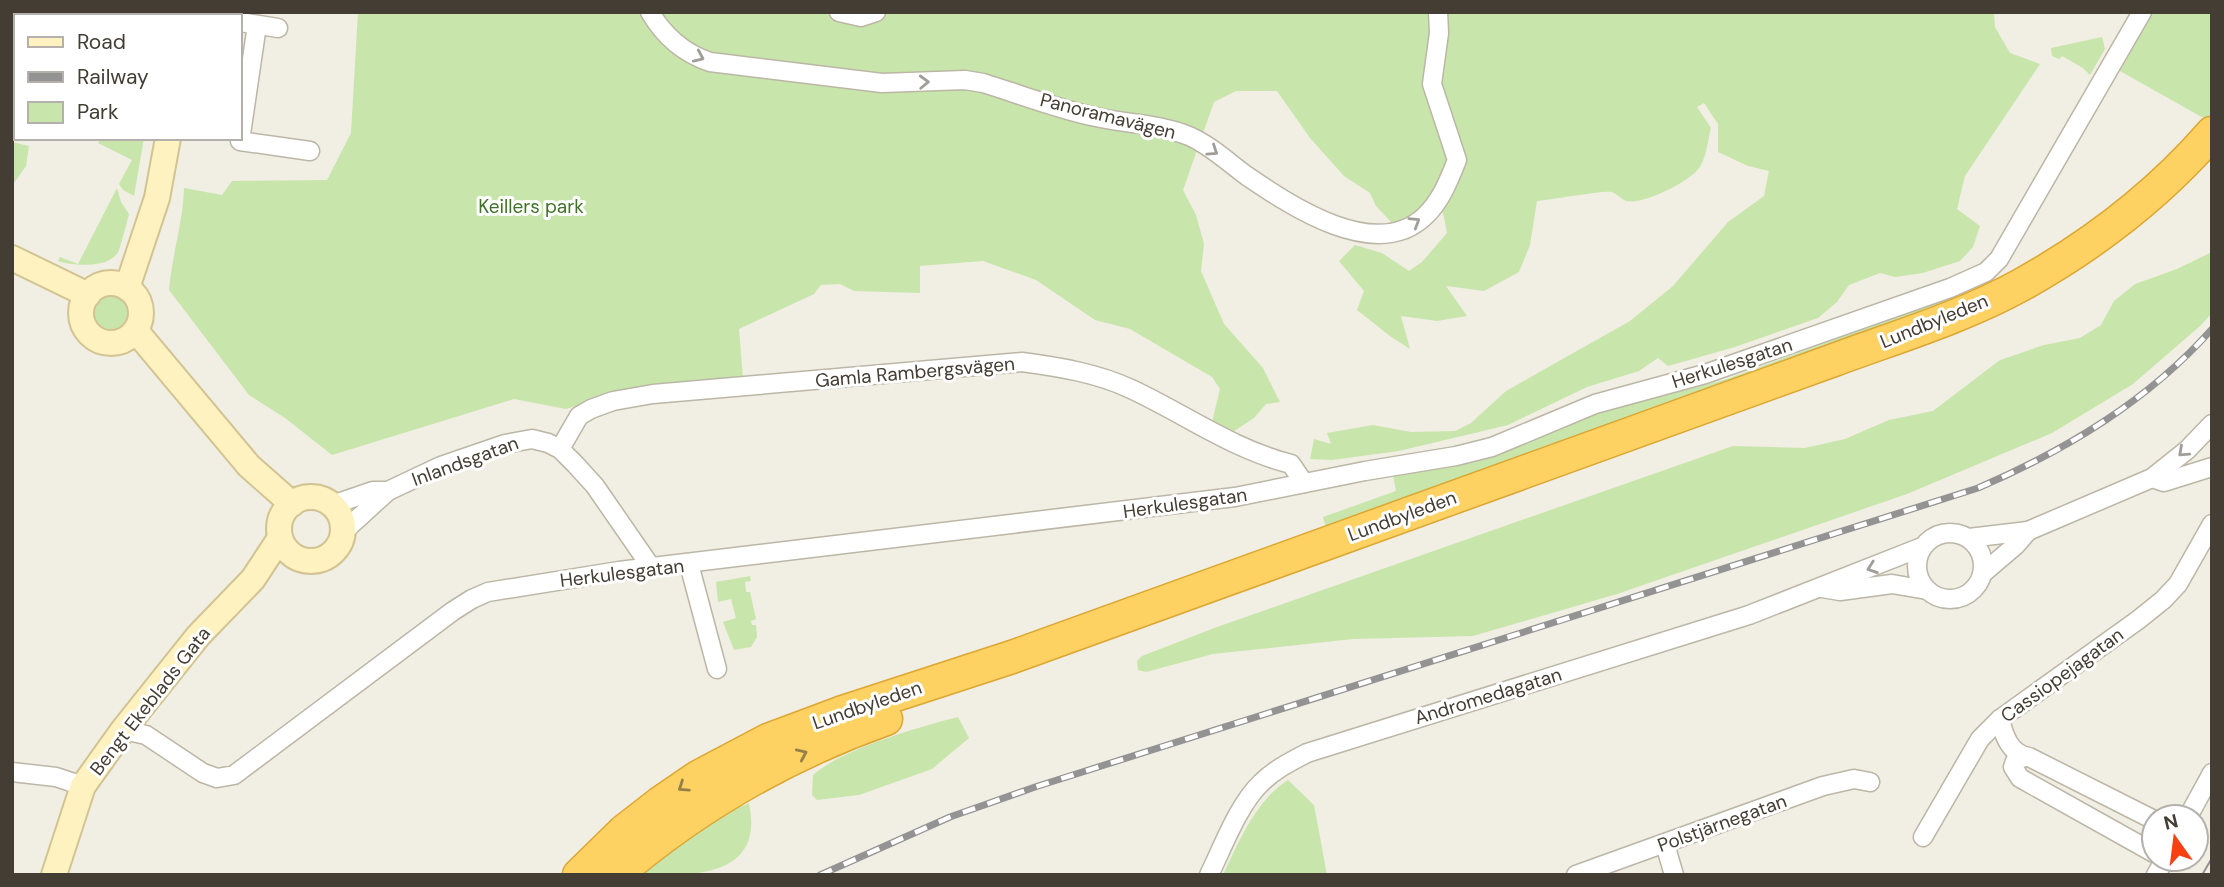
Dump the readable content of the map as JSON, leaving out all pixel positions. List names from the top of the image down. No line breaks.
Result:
{"streets":{"highway":["Lundbyleden"],"street":["Panoramavägen","Herkulesgatan","Gamla Rambergsvägen","Inlandsgatan","Cassiopejagatan","Andromedagatan","Bengt Ekeblads Gata","Polstjärnegatan"]},"crossings":[["Herkulesgatan","Gamla Rambergsvägen"],["Herkulesgatan","Bengt Ekeblads Gata"],["Gamla Rambergsvägen","Inlandsgatan"],["Inlandsgatan","Bengt Ekeblads Gata"]],"parks":["Keillers park"],"legend":["Road","Railway","Park"],"north":"top"}
